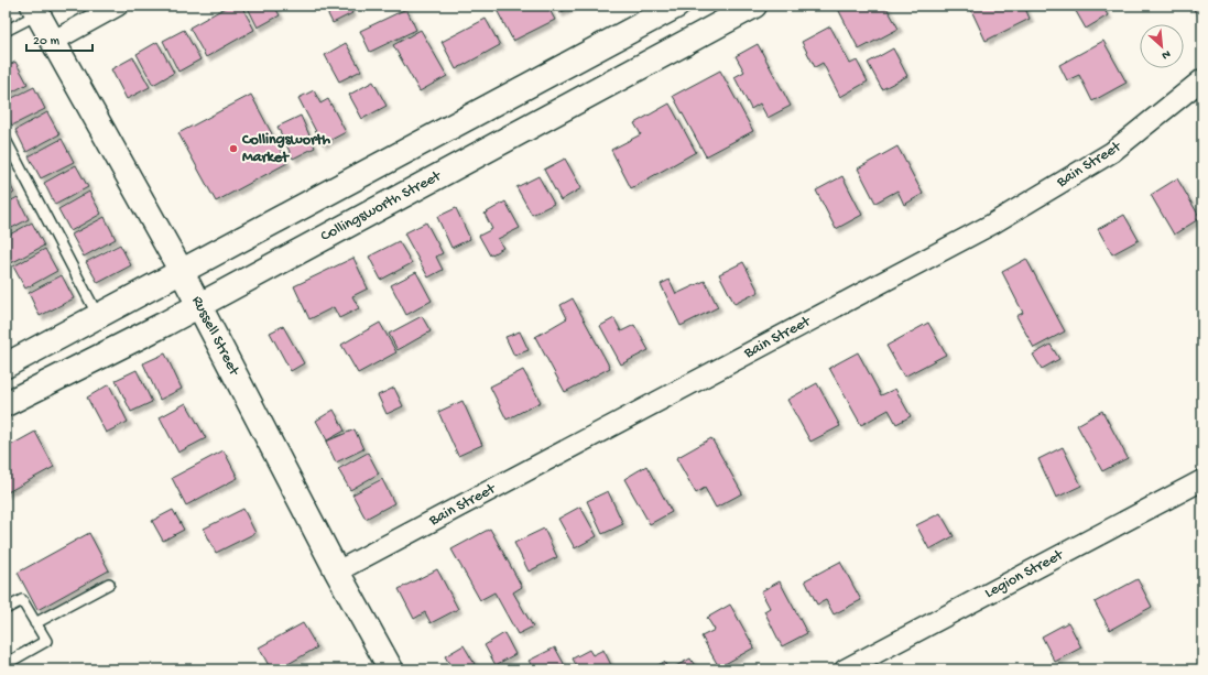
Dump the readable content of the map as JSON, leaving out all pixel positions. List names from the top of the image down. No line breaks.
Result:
{"streets":{"main road":["Collingsworth Street","Russell Street"],"street":["Bain Street","Legion Street"]},"crossings":[["Bain Street","Russell Street"],["Collingsworth Street","Russell Street"]],"places":["Collingsworth Market"],"scale_bar":"20 m","north":"bottom right"}
